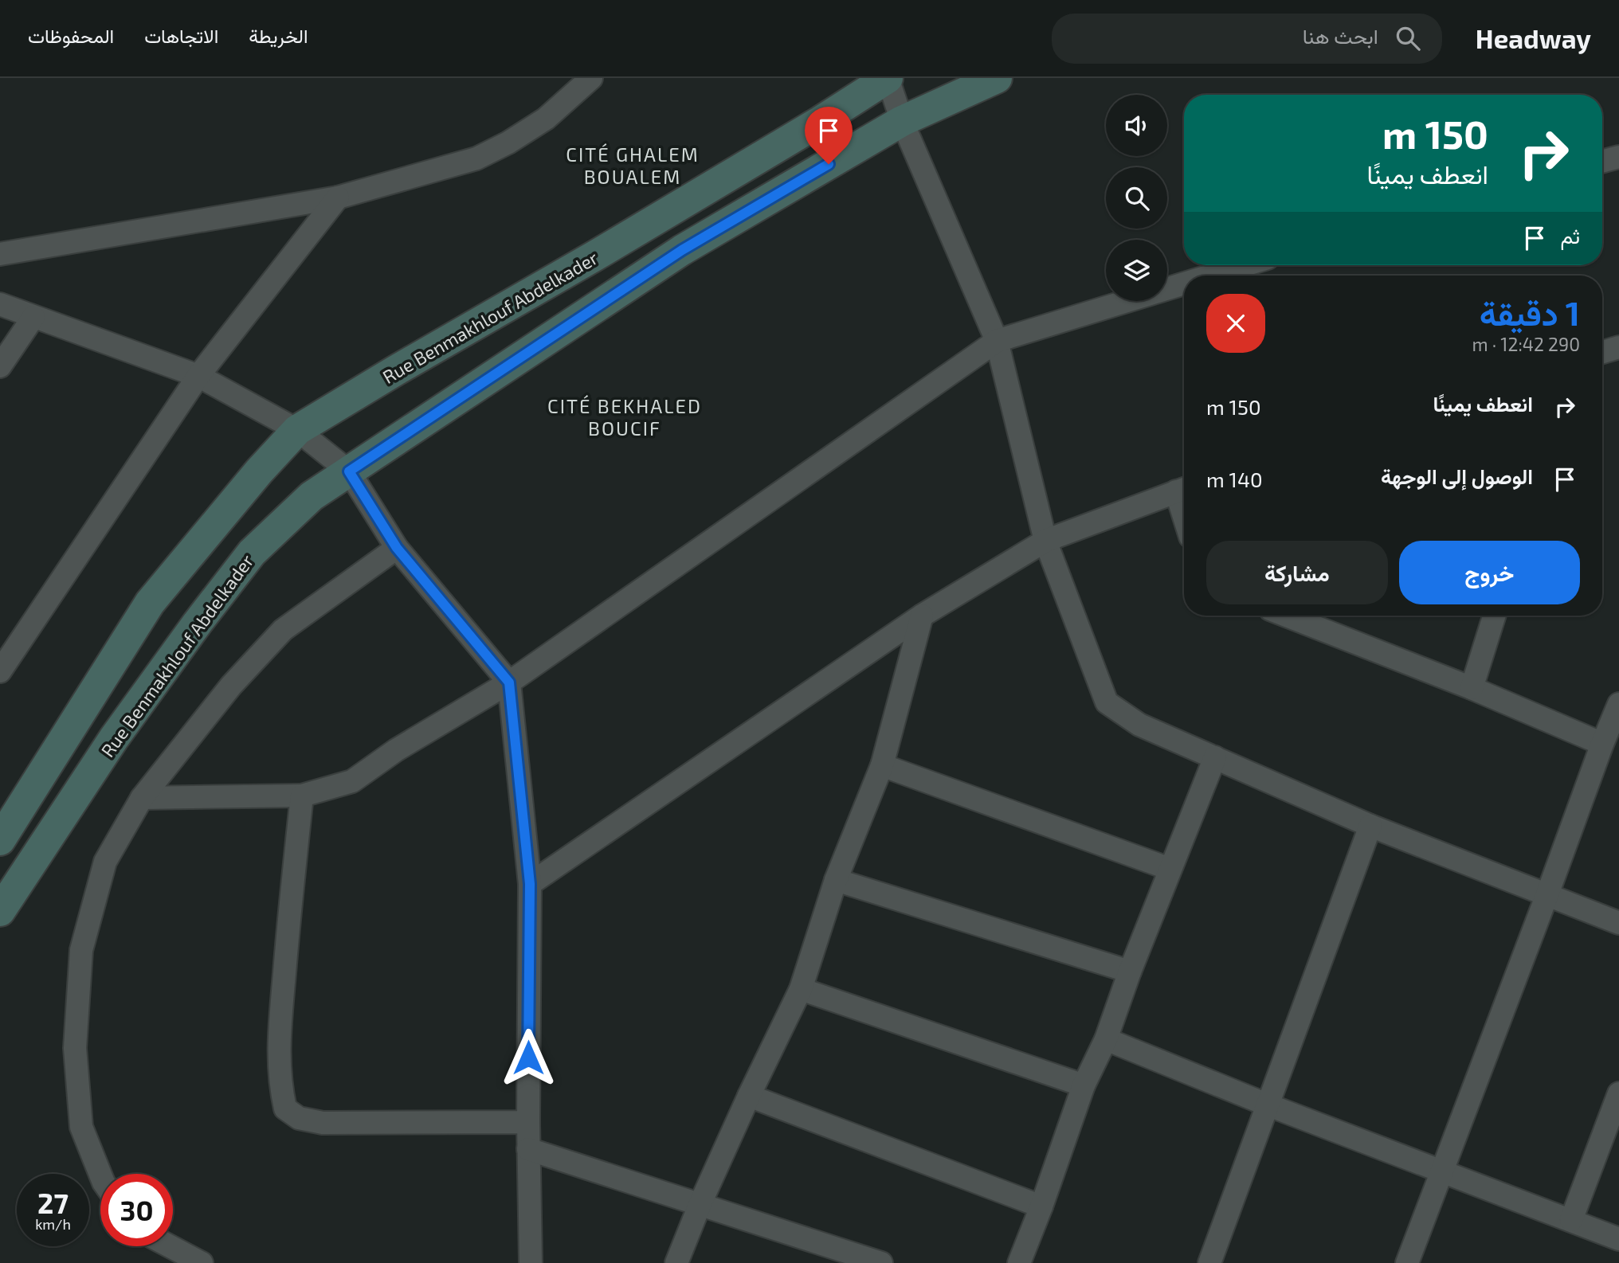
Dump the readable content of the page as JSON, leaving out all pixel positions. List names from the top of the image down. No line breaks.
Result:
{"streets":{"street":["Rue Benmakhlouf Abdelkader"]},"districts":["CITÉ GHALEM BOUALEM","CITÉ BEKHALED BOUCIF"],"page":{"header":"Headway","search":"ابحث هنا","nav":["الخريطة","الاتجاهات","المحفوظات"],"turn":["150 m","انعطف يمينًا"],"then":"ثم","heading":["1 دقيقة","290 m · 12:42"],"list":[{"name":"انعطف يمينًا","value":"150 m"},{"name":"الوصول إلى الوجهة","value":"140 m"}],"buttons":["خروج","مشاركة"],"speed":"27 km/h","limit":"30"}}
